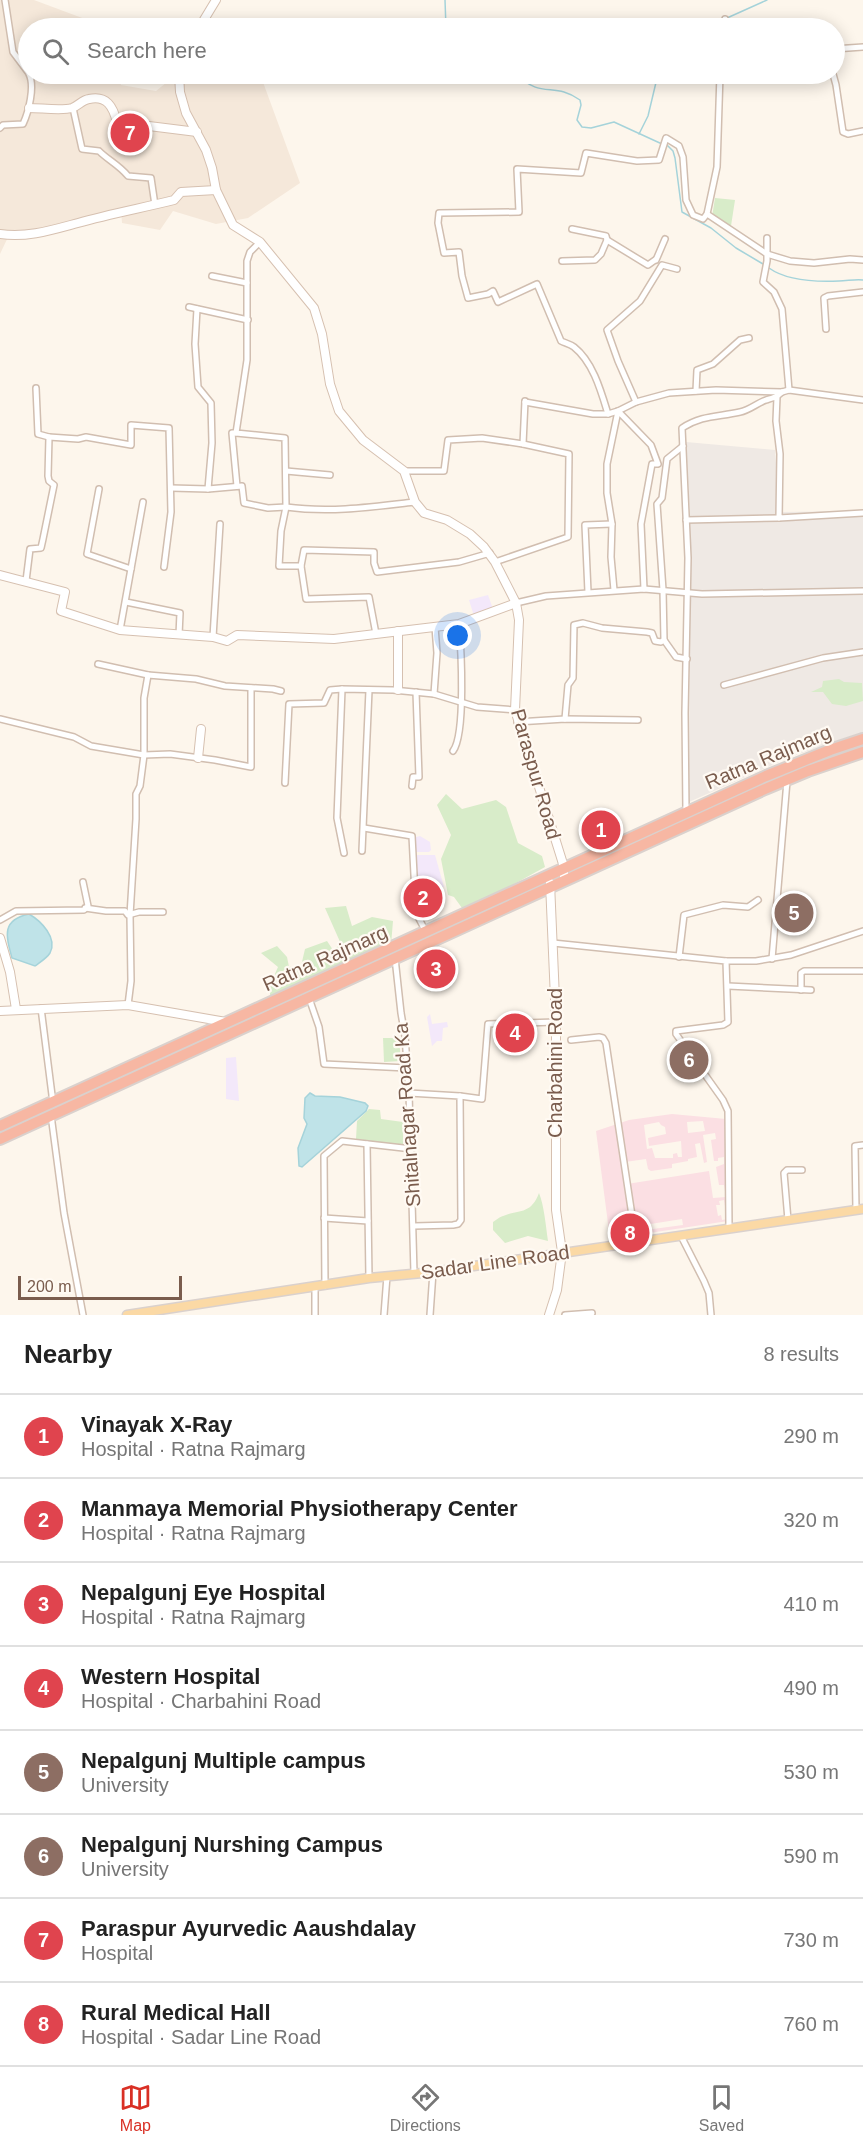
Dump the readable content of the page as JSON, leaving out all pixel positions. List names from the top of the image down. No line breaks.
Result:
{"streets":{"highway":["Ratna Rajmarg"],"main road":["Sadar Line Road"],"street":["Paraspur Road","Charbahini Road","Shitalnagar Road Ka"]},"crossings":[["Ratna Rajmarg","Paraspur Road"],["Ratna Rajmarg","Charbahini Road"],["Ratna Rajmarg","Shitalnagar Road Ka"],["Charbahini Road","Sadar Line Road"],["Shitalnagar Road Ka","Sadar Line Road"]],"scale_bar":"200 m","page":{"search":"Search here","pins":["7","1","2","5","3","4","6","8"],"scale":"200 m","heading":["Nearby","8 results"],"list":[{"mark":"1","name":"Vinayak X-Ray","note":"Hospital · Ratna Rajmarg","value":"290 m"},{"mark":"2","name":"Manmaya Memorial Physiotherapy Center","note":"Hospital · Ratna Rajmarg","value":"320 m"},{"mark":"3","name":"Nepalgunj Eye Hospital","note":"Hospital · Ratna Rajmarg","value":"410 m"},{"mark":"4","name":"Western Hospital","note":"Hospital · Charbahini Road","value":"490 m"},{"mark":"5","name":"Nepalgunj Multiple campus","note":"University","value":"530 m"},{"mark":"6","name":"Nepalgunj Nurshing Campus","note":"University","value":"590 m"},{"mark":"7","name":"Paraspur Ayurvedic Aaushdalay","note":"Hospital","value":"730 m"},{"mark":"8","name":"Rural Medical Hall","note":"Hospital · Sadar Line Road","value":"760 m"}],"nav":["Map","Directions","Saved"]}}
